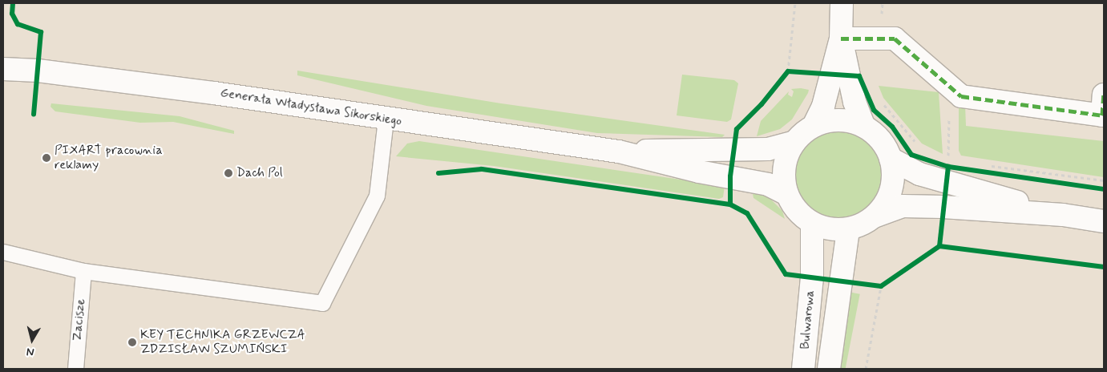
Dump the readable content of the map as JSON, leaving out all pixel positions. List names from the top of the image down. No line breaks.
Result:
{"streets":{"street":["Generała Władysława Sikorskiego","Bulwarowa"],"lane":["Zacisze"]},"crossings":[["Generała Władysława Sikorskiego","Bulwarowa"]],"places":["PIXART pracownia reklamy","Dach Pol","KEY TECHNIKA GRZEWCZA ZDZISŁAW SZUMIŃSKI"],"north":"bottom"}
